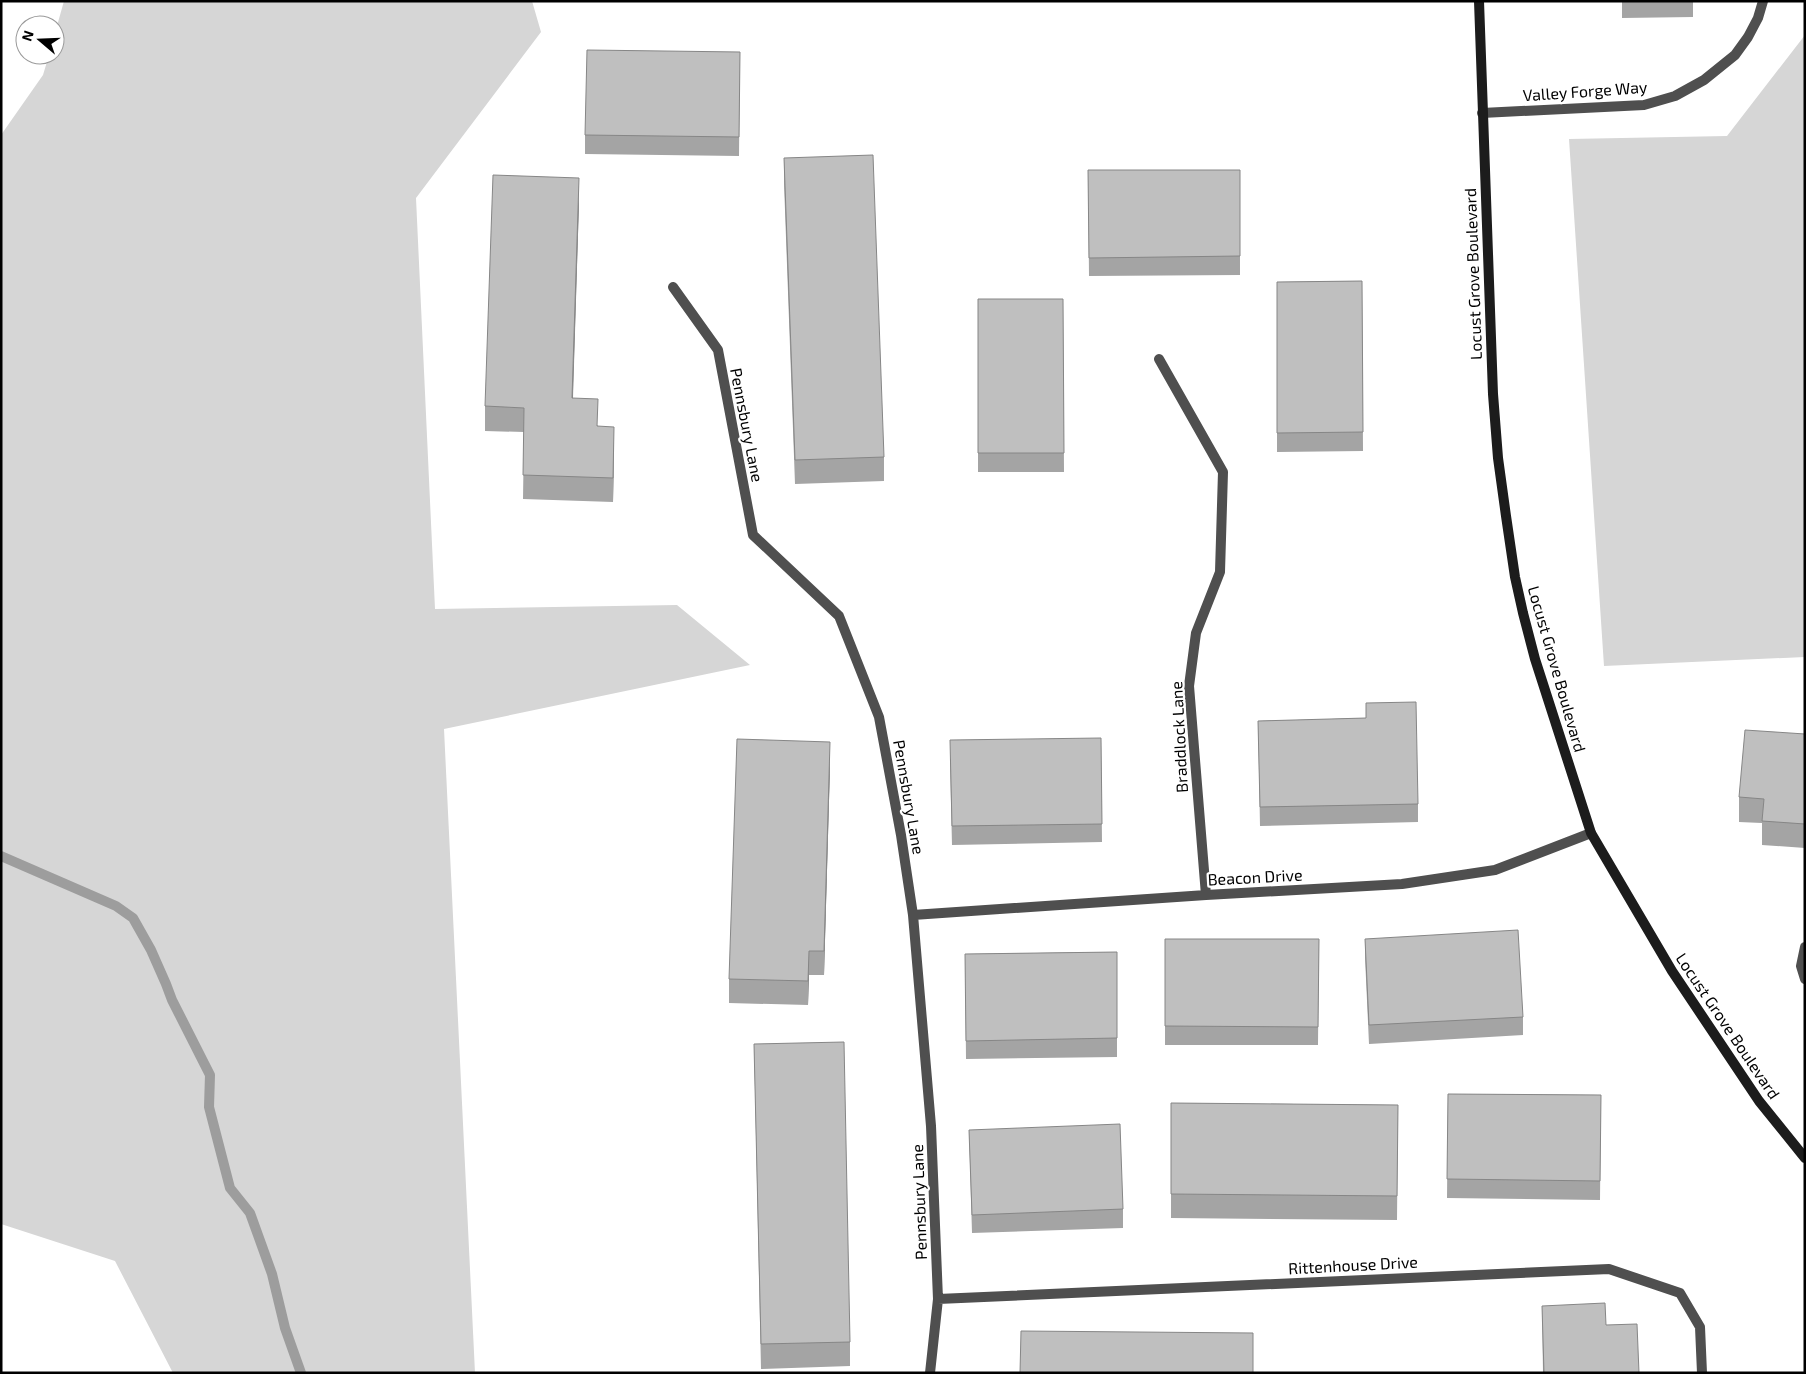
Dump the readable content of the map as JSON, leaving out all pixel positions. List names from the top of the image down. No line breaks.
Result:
{"streets":{"street":["Valley Forge Way","Locust Grove Boulevard","Pennsbury Lane","Braddlock Lane","Beacon Drive","Rittenhouse Drive"]},"crossings":[["Valley Forge Way","Locust Grove Boulevard"],["Locust Grove Boulevard","Beacon Drive"],["Pennsbury Lane","Beacon Drive"],["Pennsbury Lane","Rittenhouse Drive"],["Braddlock Lane","Beacon Drive"]],"north":"left"}
